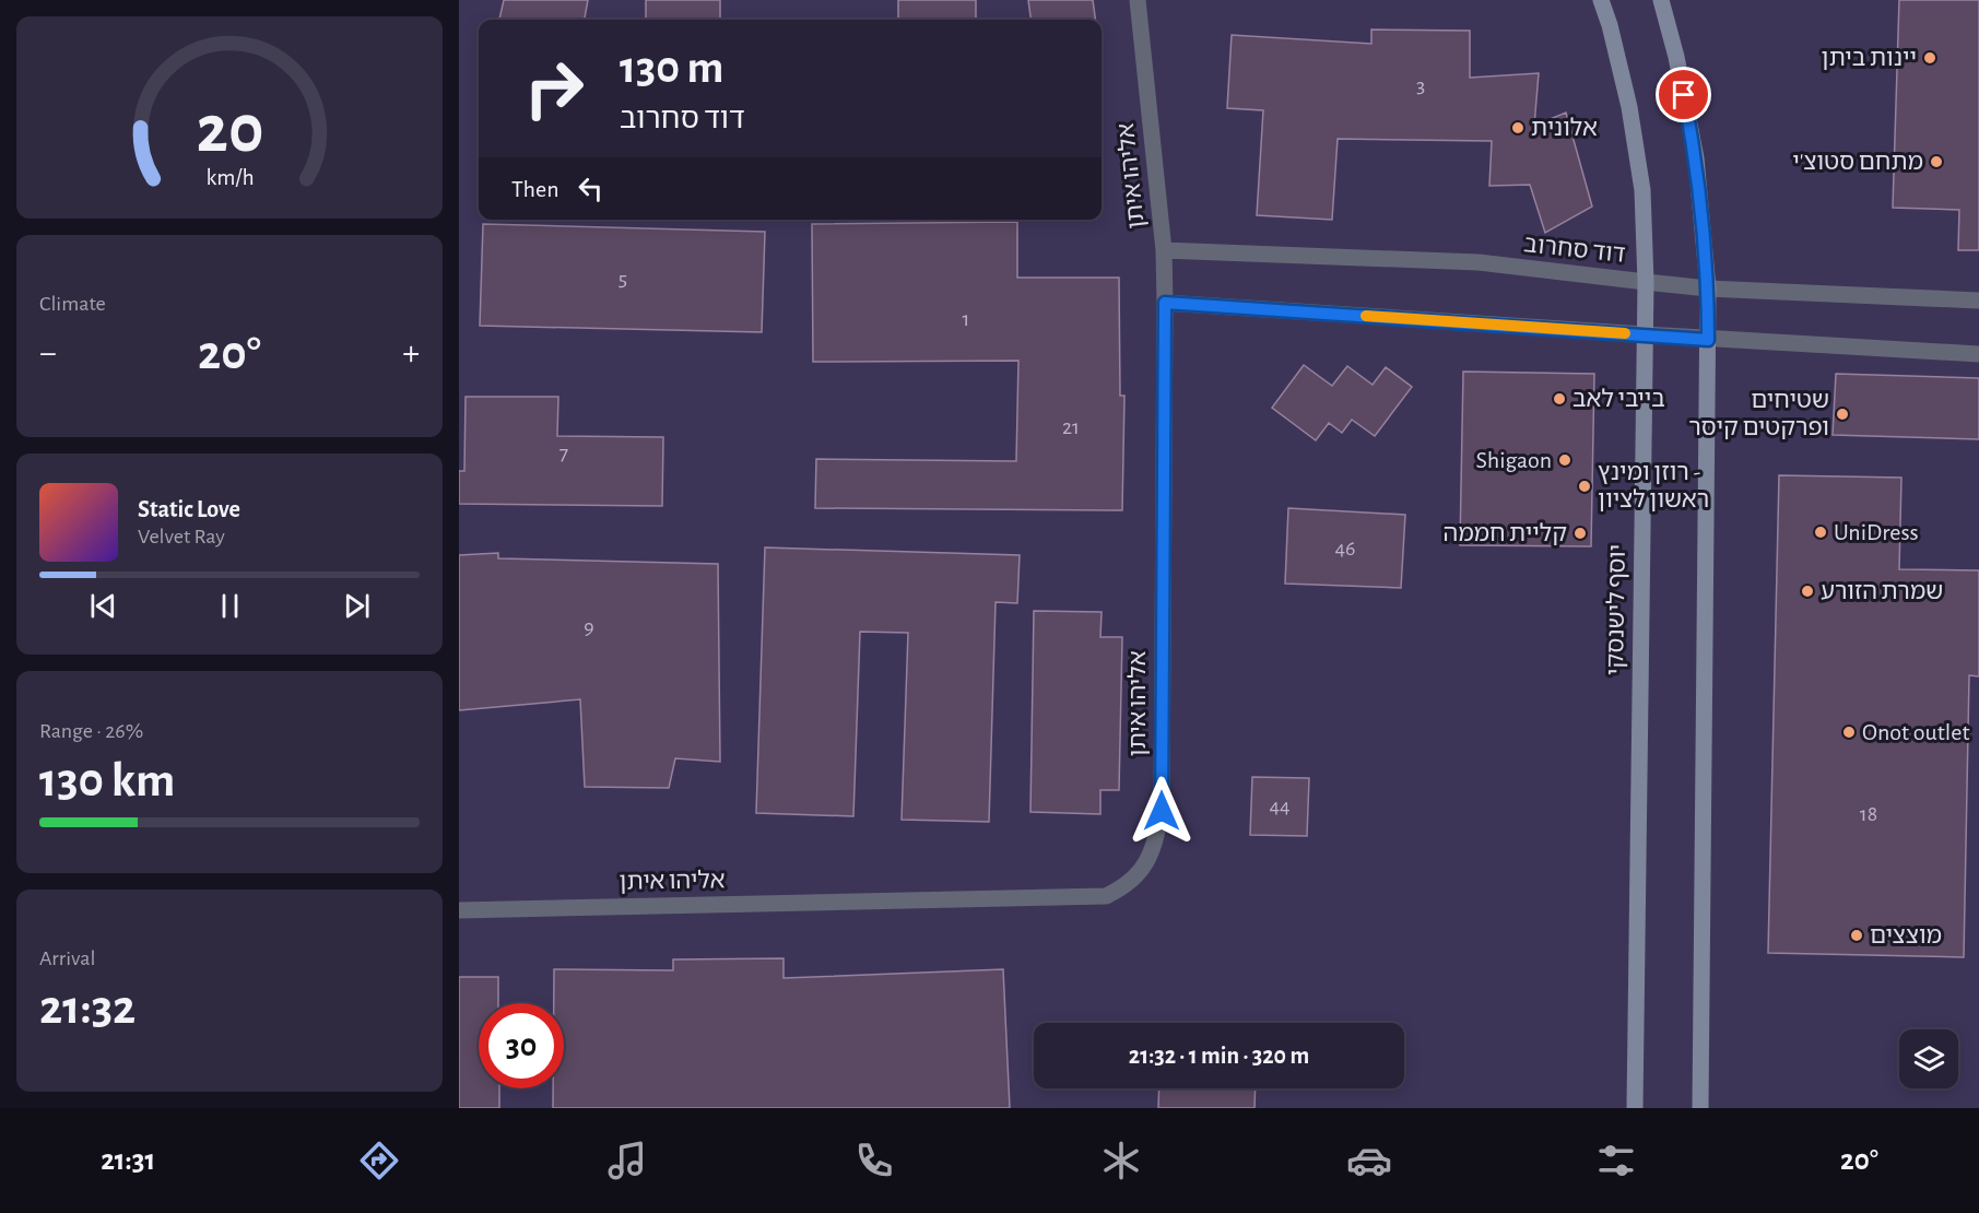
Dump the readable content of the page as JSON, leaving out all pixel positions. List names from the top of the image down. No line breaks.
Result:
{"streets":{"main road":["יוסף לישנסקי"],"street":["אליהו איתן","דוד סחרוב"]},"crossings":[["אליהו איתן","דוד סחרוב"],["דוד סחרוב","יוסף לישנסקי"]],"places":["יינות ביתן","אלונית","מתחם סטוצ'י","בייבי לאב","שטיחים ופרקטים קיסר","Shigaon","רוזן ומינץ - ראשון לציון","UniDress","קליית חממה","שמרת הזורע","Onot outlet","מוצצים"],"house_numbers":["3","5","1","21","7","46","9","44","18"],"page":{"turn":["130 m","דוד סחרוב"],"then":"Then","tile":["Climate",["Range · 26%","130 km"],["Arrival","21:32"]],"heat":["−","20°","+"],"song":["Static Love","Velvet Ray"],"limit":"30","trip":"21:32 · 1 min · 320 m","tabs":["21:31","20°"],"gauge":["20","km/h"]}}
